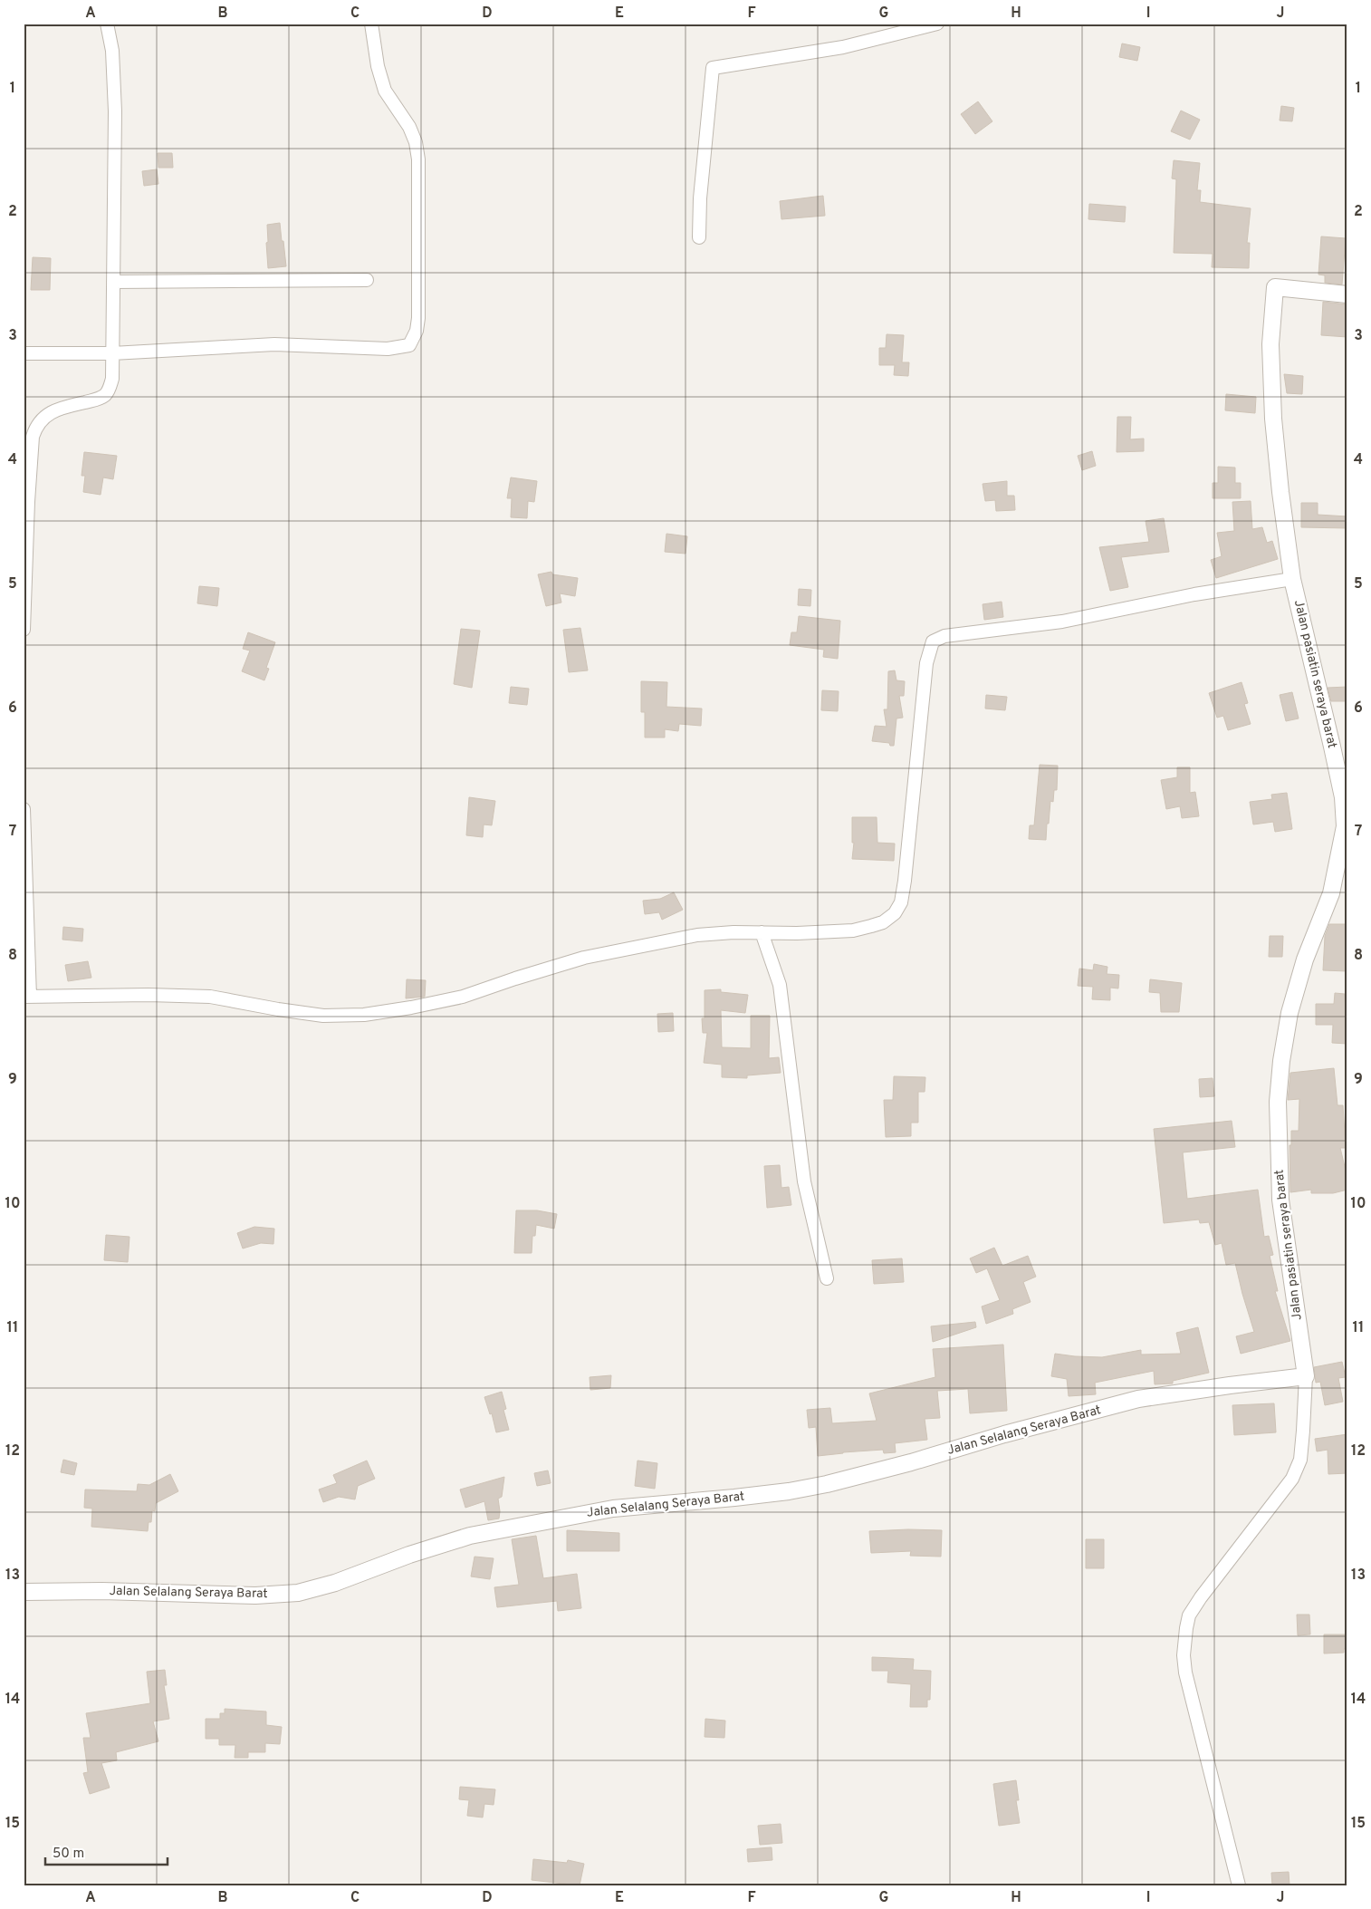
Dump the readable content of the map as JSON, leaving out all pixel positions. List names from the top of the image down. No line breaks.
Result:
{"streets":{"street":["Jalan pasiatin seraya barat","Jalan Selalang Seraya Barat"]},"crossings":[["Jalan pasiatin seraya barat","Jalan Selalang Seraya Barat"]],"scale_bar":"50 m","grid":{"columns":["A","B","C","D","E","F","G","H","I","J"],"rows":["1","2","3","4","5","6","7","8","9","10","11","12","13","14","15"]}}
